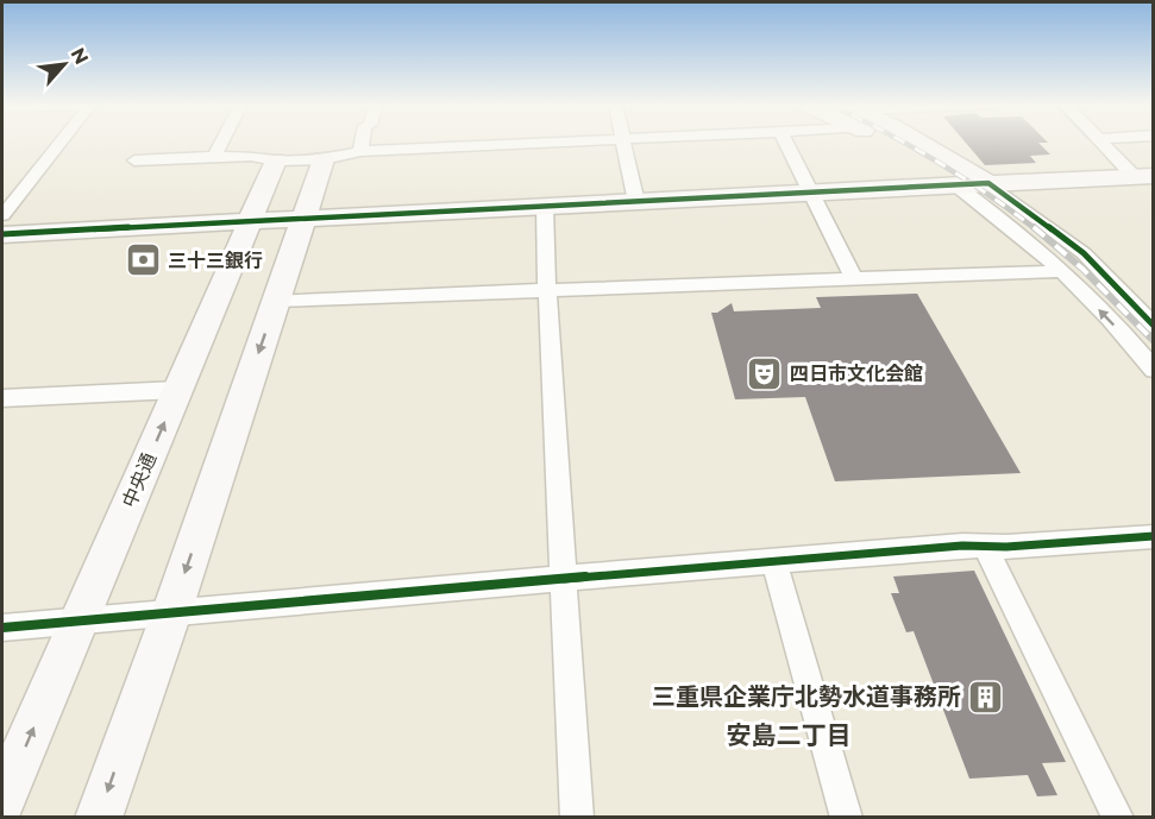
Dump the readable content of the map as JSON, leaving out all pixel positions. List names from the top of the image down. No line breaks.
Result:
{"streets":{"street":["中央通"]},"districts":["安島二丁目"],"places":{"bank":["三十三銀行"],"theatre":["四日市文化会館"],"building":["三重県企業庁北勢水道事務所"]},"north":"top right"}
